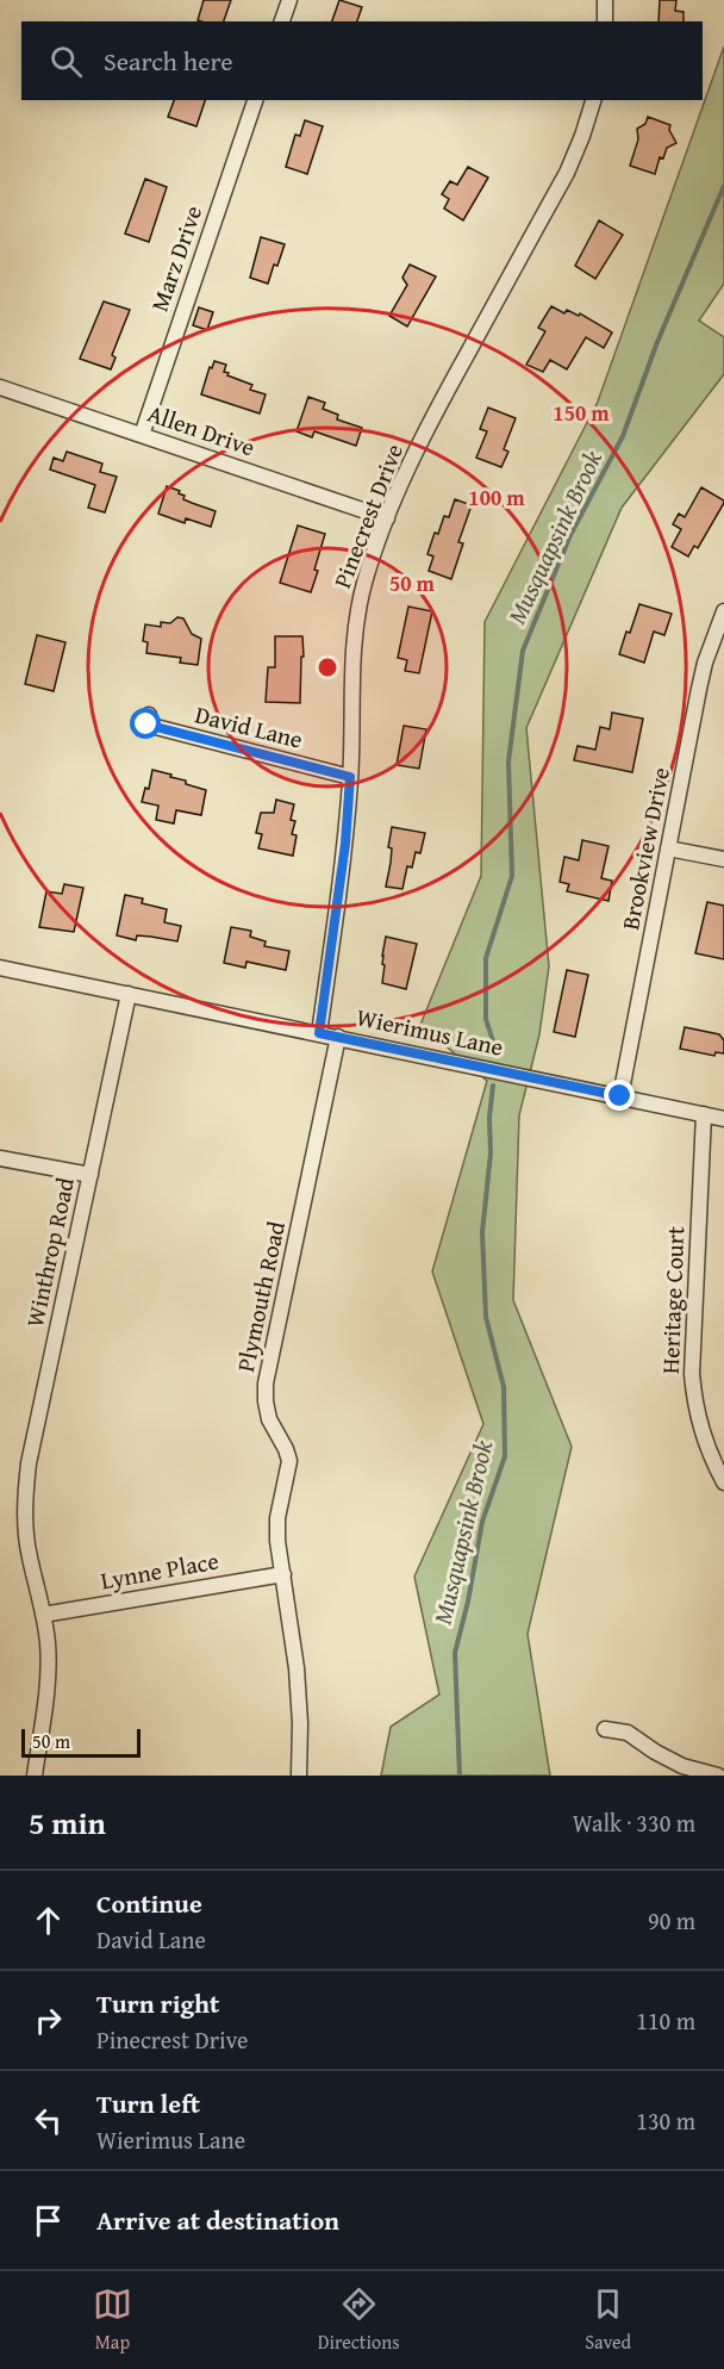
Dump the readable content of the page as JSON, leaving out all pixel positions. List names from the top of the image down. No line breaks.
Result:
{"streets":{"street":["Marz Drive","Allen Drive","Pinecrest Drive","David Lane","Brookview Drive","Wierimus Lane","Winthrop Road","Plymouth Road","Heritage Court","Lynne Place"]},"crossings":[["Marz Drive","Allen Drive"],["Allen Drive","Pinecrest Drive"],["Pinecrest Drive","David Lane"],["Pinecrest Drive","Wierimus Lane"],["Brookview Drive","Wierimus Lane"],["Wierimus Lane","Winthrop Road"],["Wierimus Lane","Plymouth Road"],["Wierimus Lane","Heritage Court"],["Winthrop Road","Lynne Place"],["Plymouth Road","Lynne Place"]],"water":["Musquapsink Brook"],"scale_bar":"50 m","page":{"search":"Search here","scale":"50 m","heading":["5 min","Walk · 330 m"],"list":[["Continue","David Lane","90 m"],["Turn right","Pinecrest Drive","110 m"],["Turn left","Wierimus Lane","130 m"],"Arrive at destination"],"nav":["Map","Directions","Saved"]},"rings":["150 m","100 m","50 m"]}
